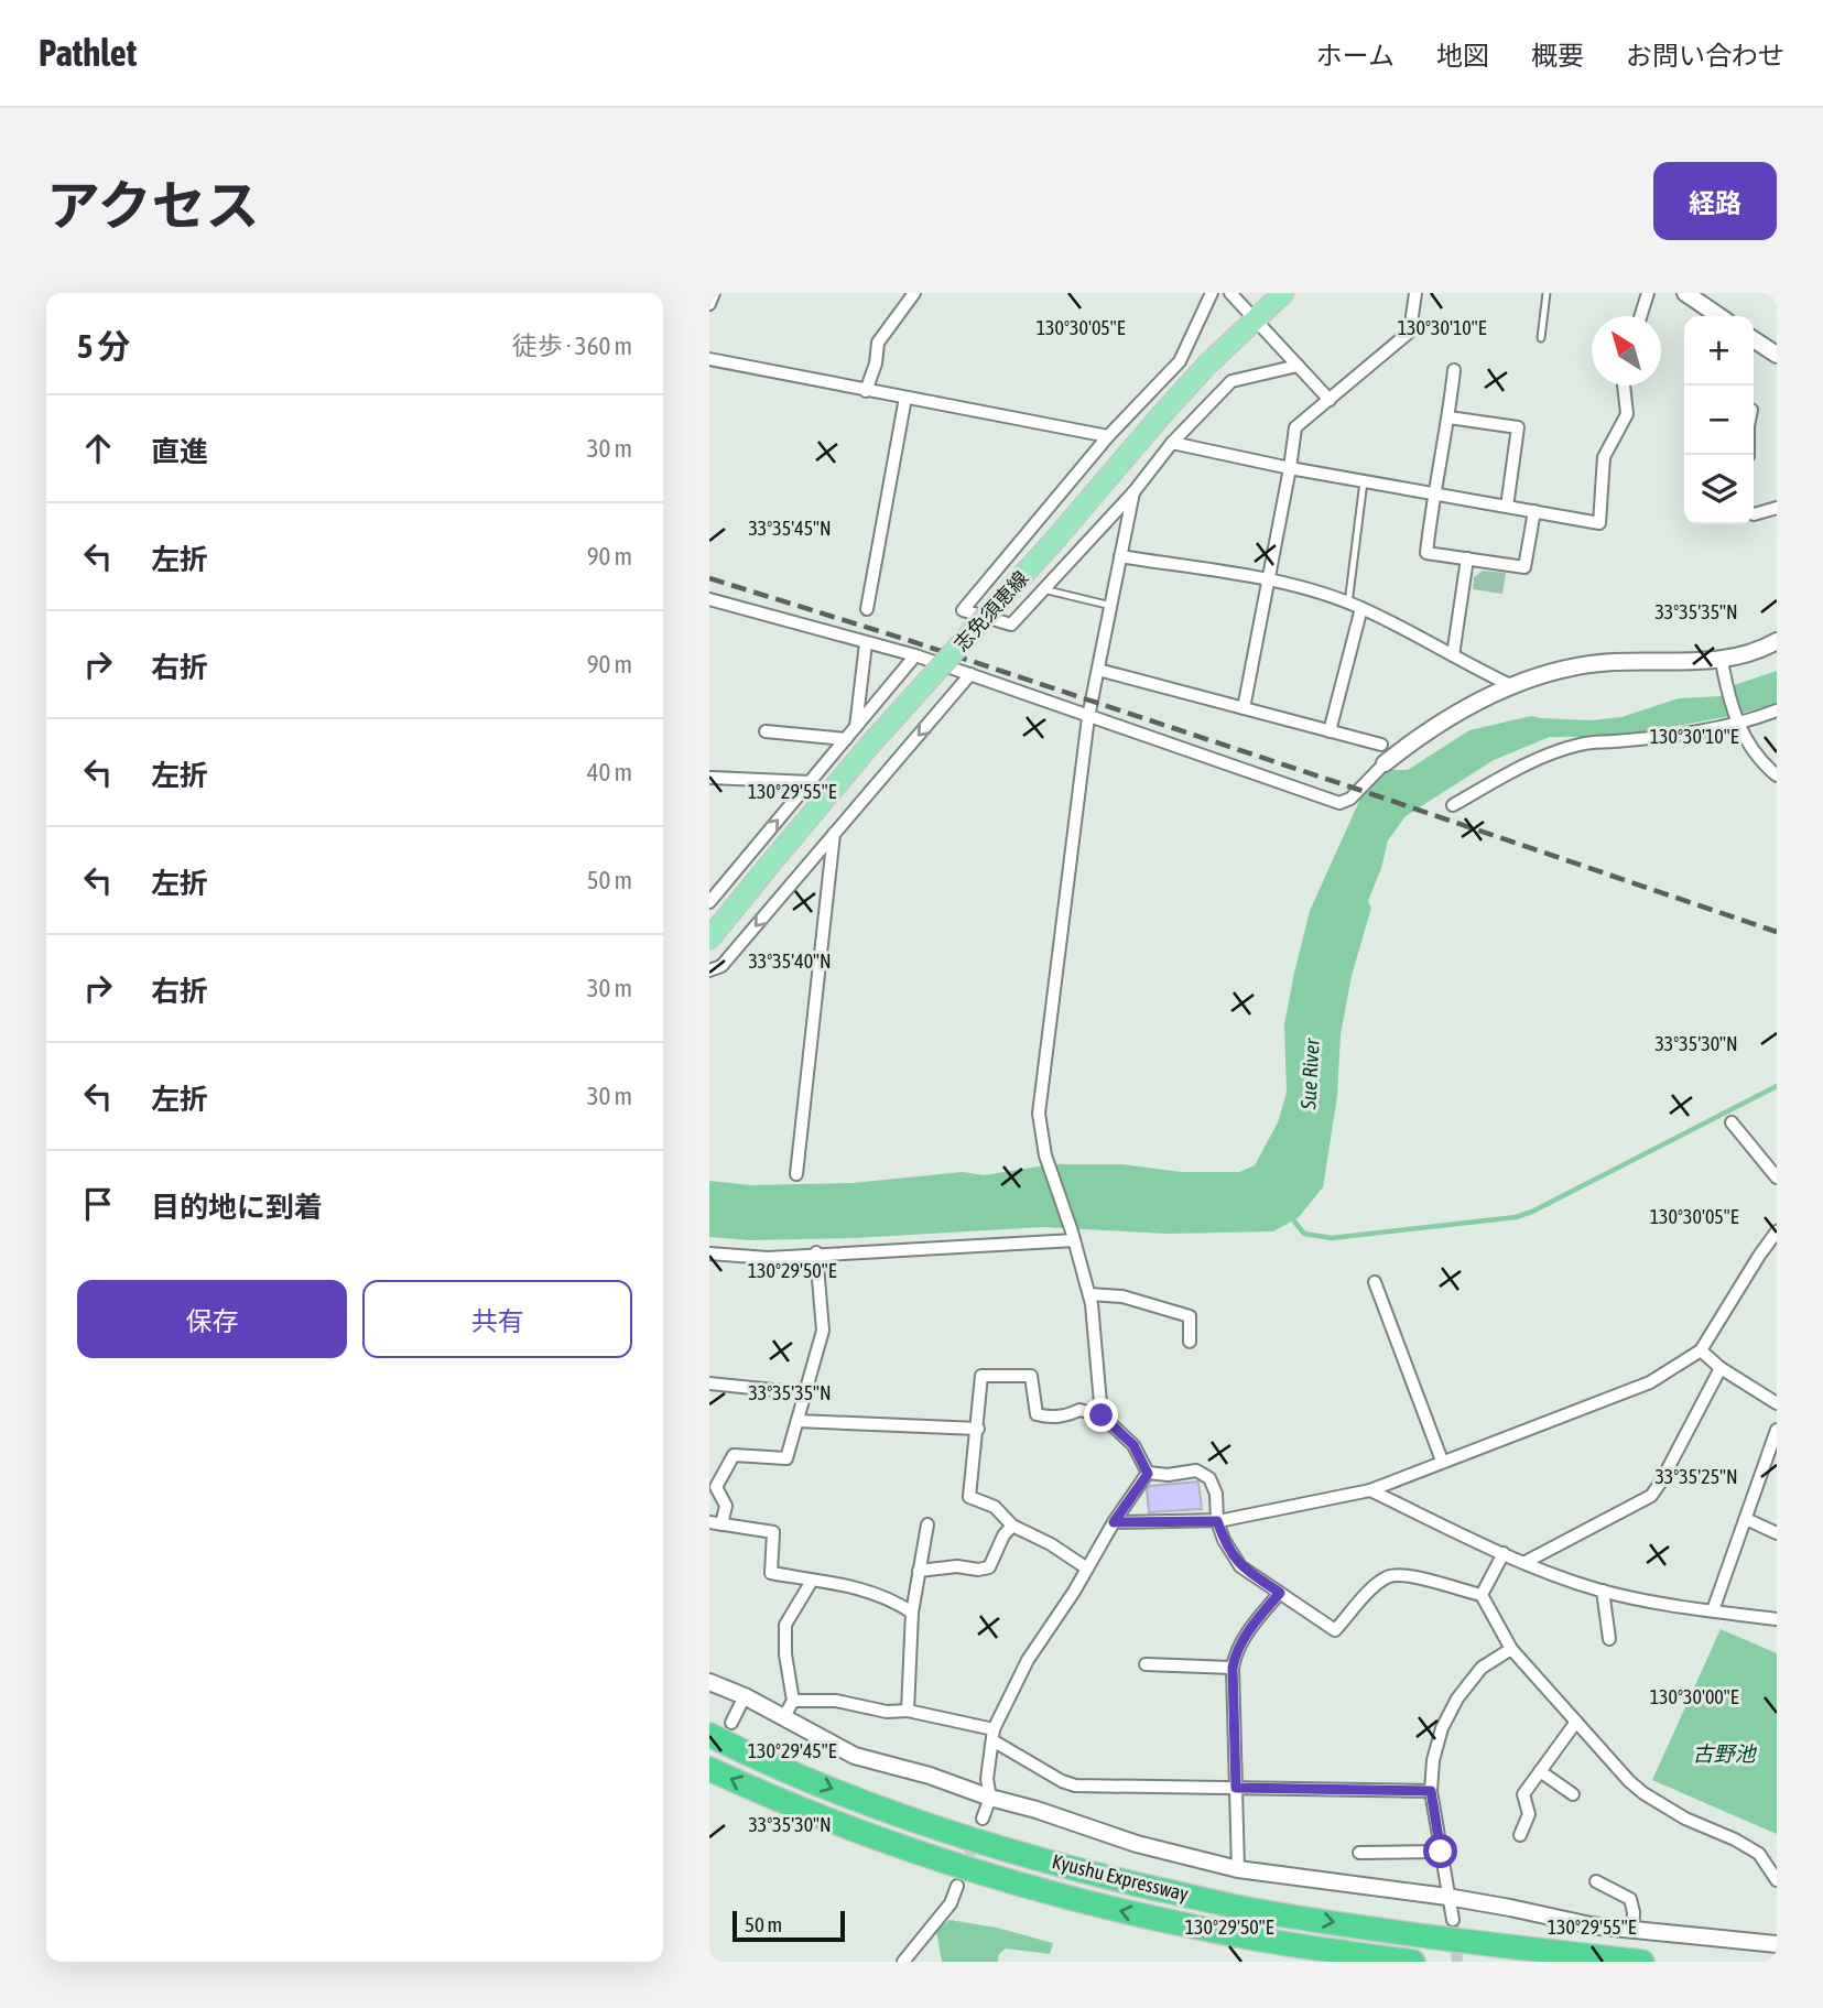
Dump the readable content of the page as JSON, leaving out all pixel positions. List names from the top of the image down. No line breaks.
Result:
{"streets":{"highway":["Kyushu Expressway"],"main road":["志免須恵線"]},"water":["Sue River","古野池"],"scale_bar":"50 m","north":"top left","page":{"header":"Pathlet","nav":["ホーム","地図","概要","お問い合わせ"],"title":"アクセス","buttons":["経路",["保存","共有"]],"heading":["5 分","徒歩 · 360 m"],"map_buttons":["+","−"],"list":[["直進","30 m"],["左折","90 m"],["右折","90 m"],["左折","40 m"],["左折","50 m"],["右折","30 m"],["左折","30 m"],"目的地に到着"],"scale":"50 m"},"coordinates":["130°30'05\"E","130°30'10\"E","33°35'45\"N","33°35'35\"N","130°29'55\"E","33°35'40\"N","33°35'30\"N","130°29'50\"E","33°35'25\"N","130°30'00\"E","130°29'45\"E"]}
